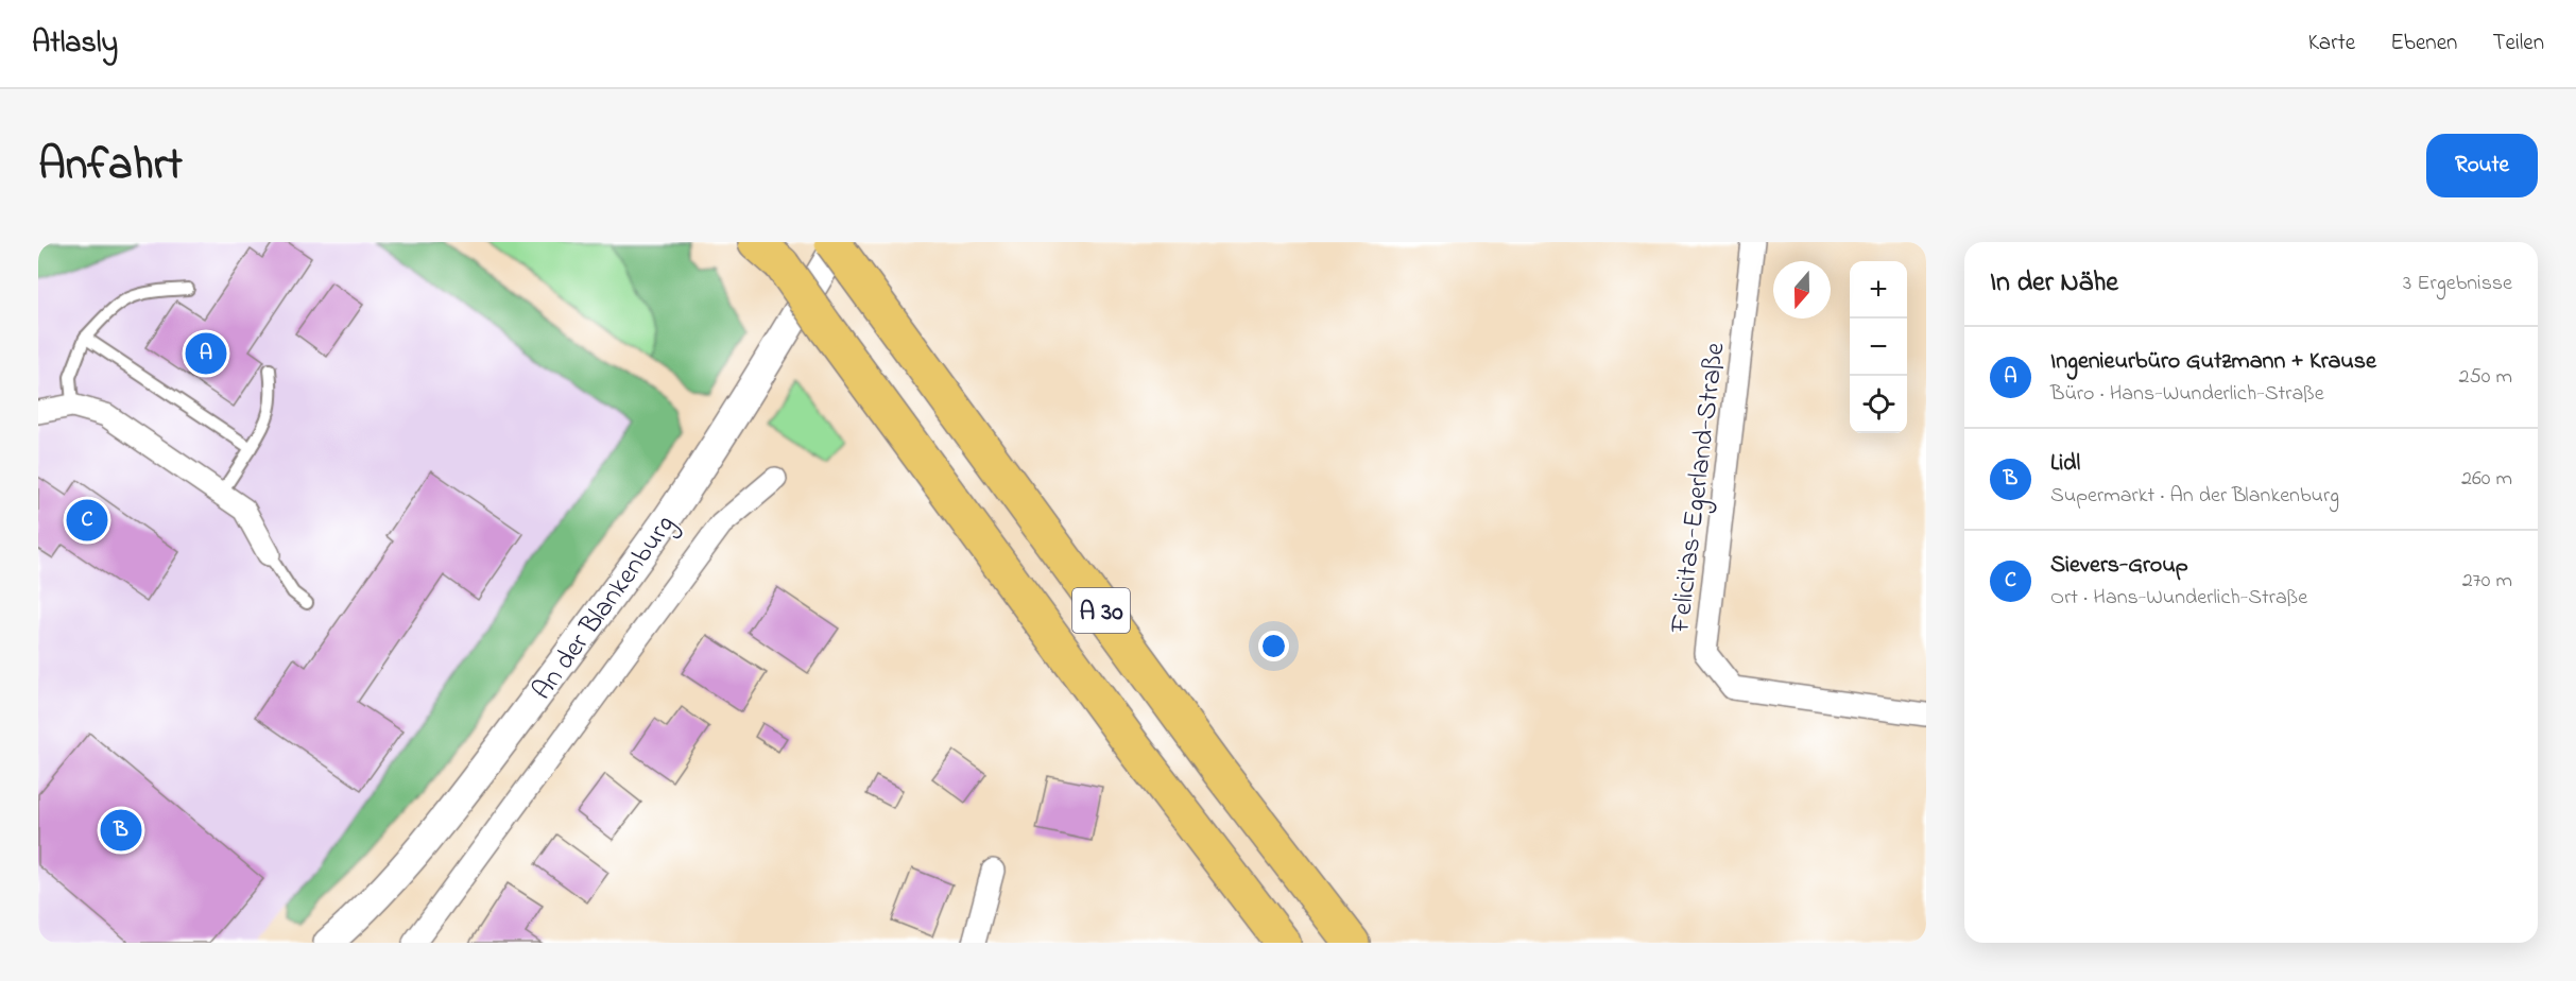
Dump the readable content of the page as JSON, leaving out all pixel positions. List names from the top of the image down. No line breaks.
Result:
{"streets":{"highway":["A 30"],"street":["Felicitas-Egerland-Straße","An der Blankenburg"]},"north":"bottom","page":{"header":"Atlasly","nav":["Karte","Ebenen","Teilen"],"title":"Anfahrt","buttons":"Route","heading":["In der Nähe","3 Ergebnisse"],"map_buttons":["+","−"],"list":[{"mark":"A","name":"Ingenieurbüro Gutzmann + Krause","note":"Büro · Hans-Wunderlich-Straße","value":"250 m"},{"mark":"B","name":"Lidl","note":"Supermarkt · An der Blankenburg","value":"260 m"},{"mark":"C","name":"Sievers-Group","note":"Ort · Hans-Wunderlich-Straße","value":"270 m"}],"pins":["A","C","B"]}}
